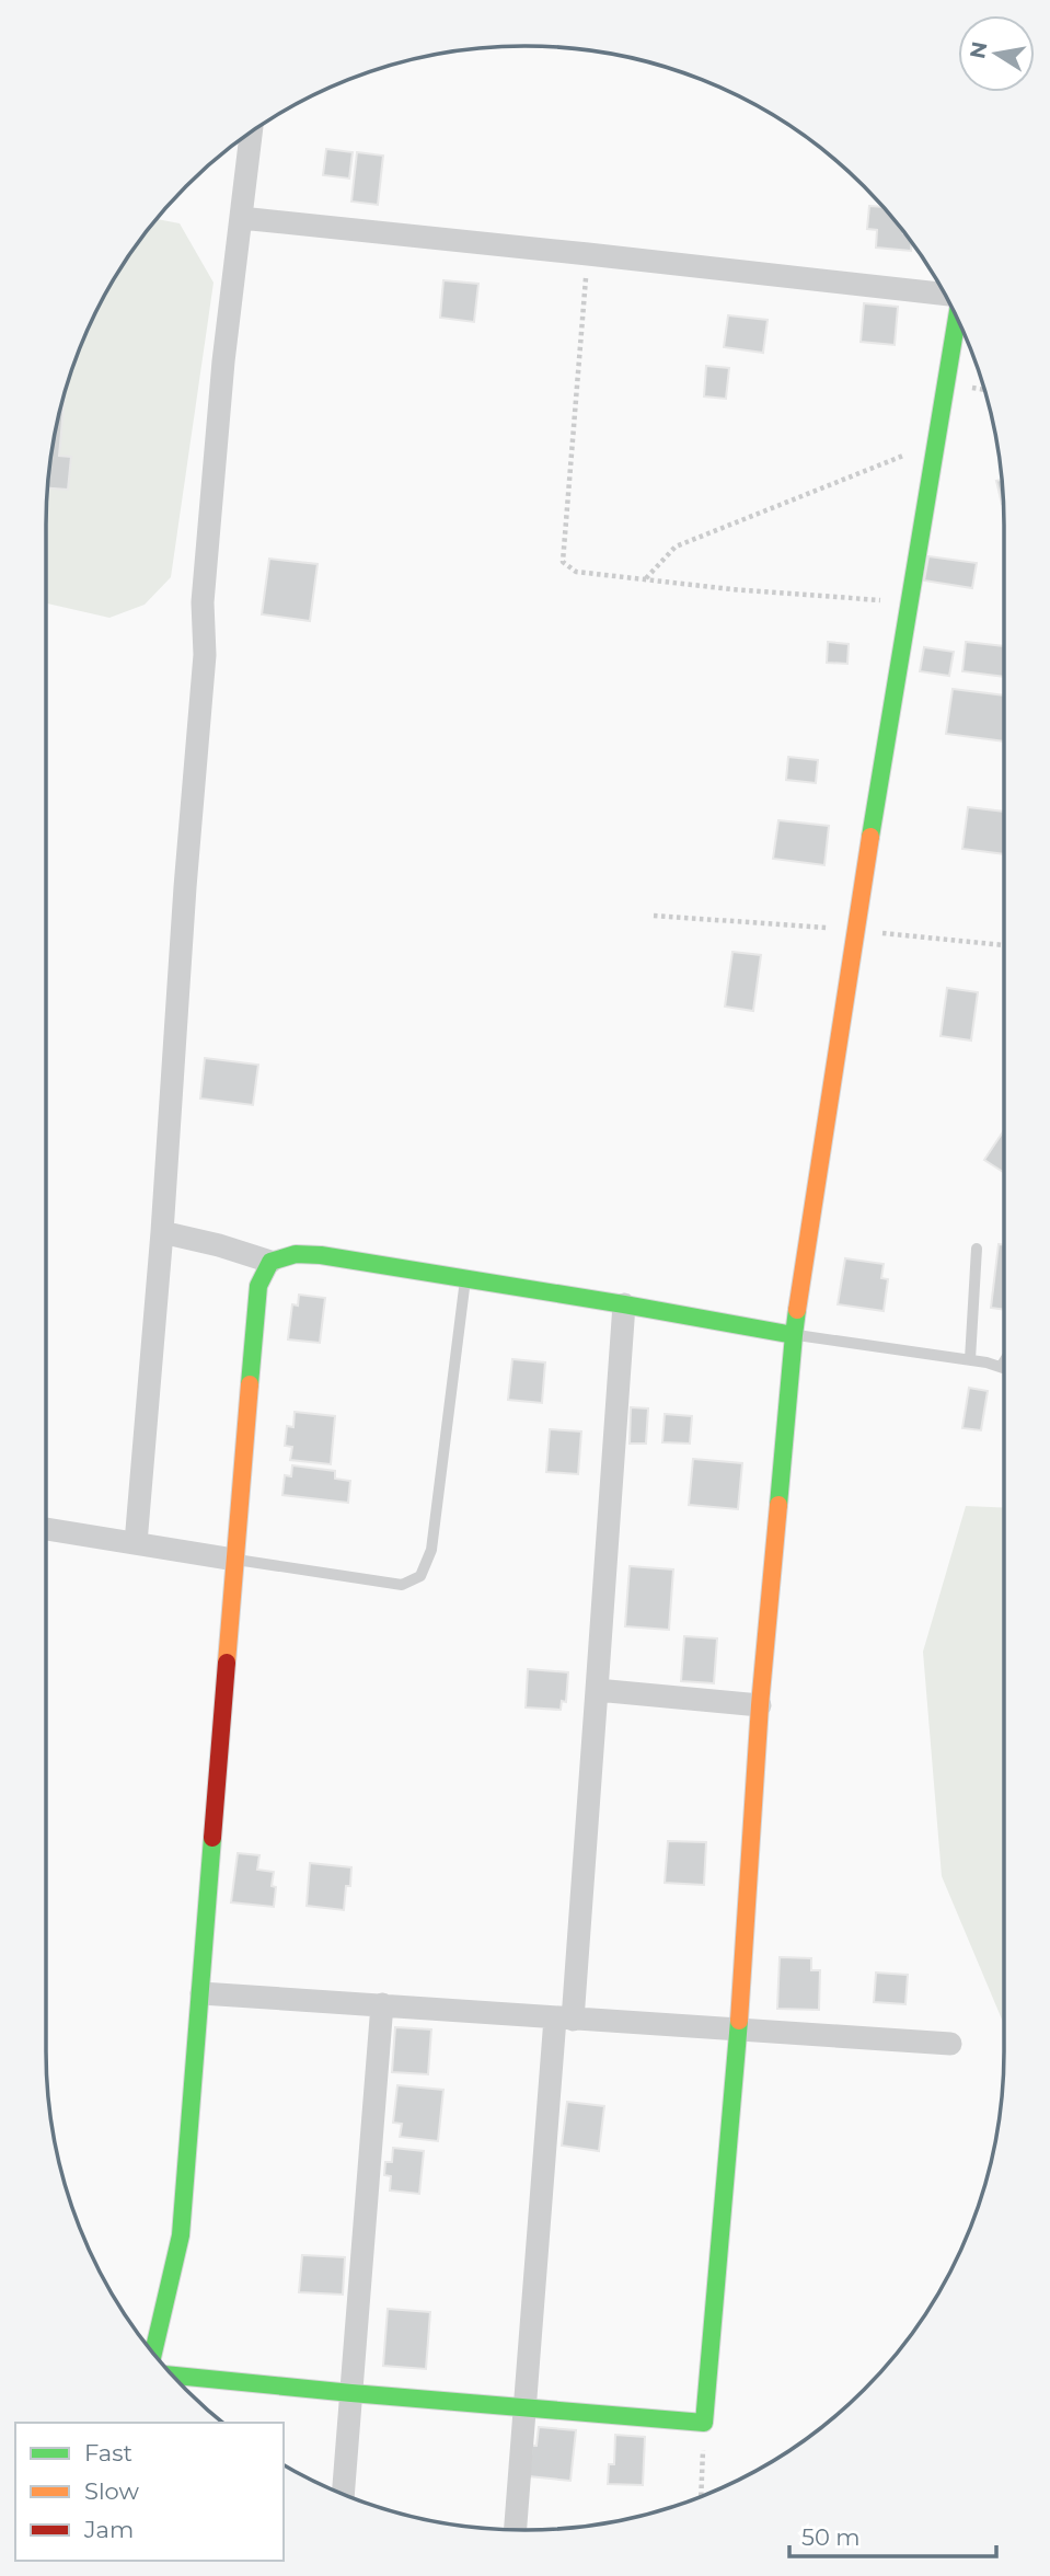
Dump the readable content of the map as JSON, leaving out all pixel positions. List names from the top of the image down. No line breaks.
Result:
{"legend":["Fast","Slow","Jam"],"scale_bar":"50 m","north":"left"}
